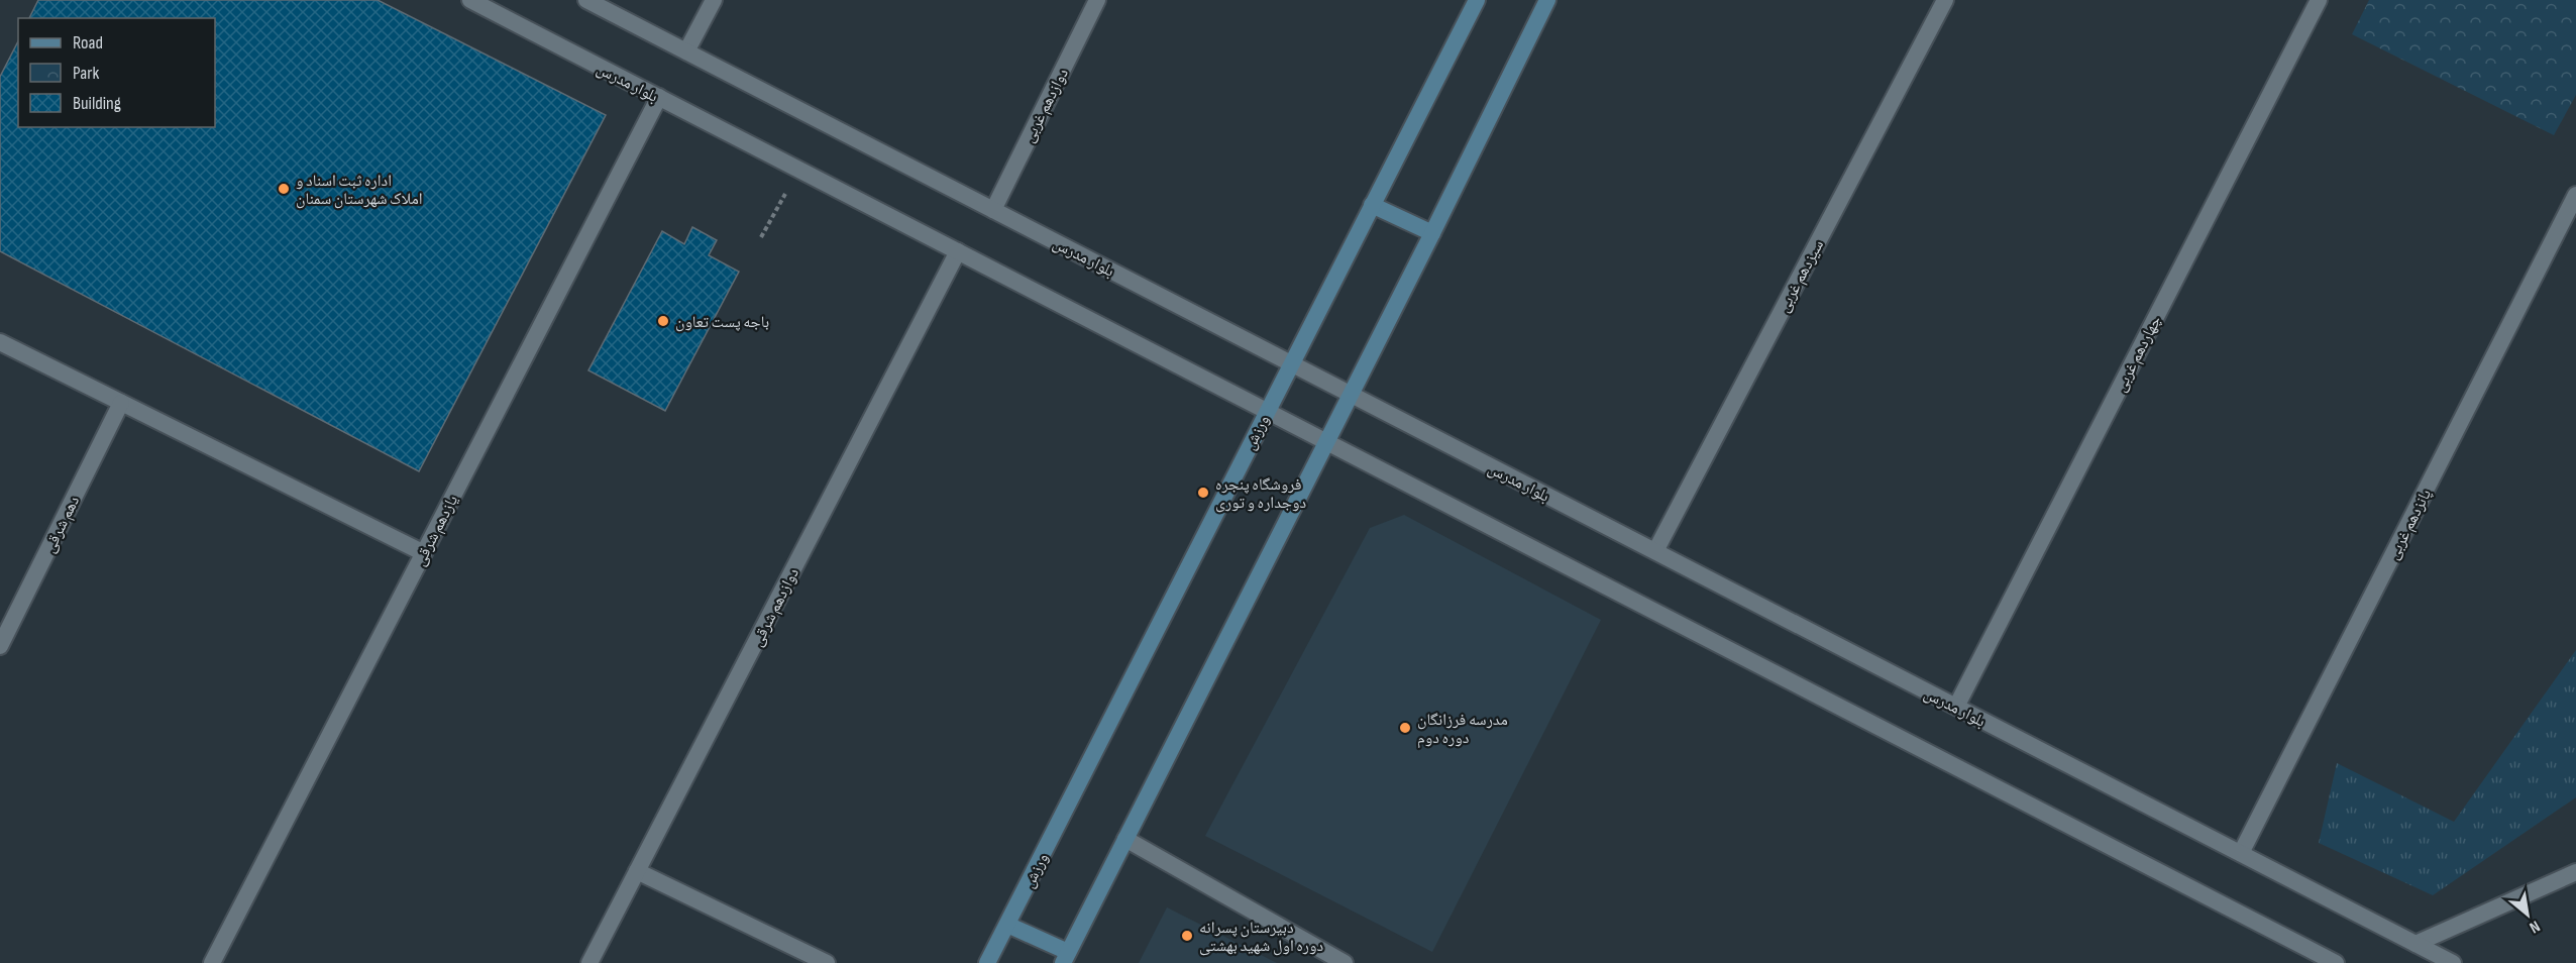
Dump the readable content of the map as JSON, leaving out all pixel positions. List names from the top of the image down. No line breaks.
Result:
{"streets":{"main road":["ورزش"],"street":["بلوار مدرس","دوازدهم غربی","سیزدهم غربی","چهاردهم غربی","دهم شرقی","پانزدهم غربی","یازدهم شرقی","دوازدهم شرقی"]},"crossings":[["بلوار مدرس","دوازدهم غربی"],["بلوار مدرس","سیزدهم غربی"],["بلوار مدرس","چهاردهم غربی"],["بلوار مدرس","ورزش"],["بلوار مدرس","پانزدهم غربی"],["بلوار مدرس","یازدهم شرقی"],["بلوار مدرس","دوازدهم شرقی"]],"places":["اداره ثبت اسناد و املاک شهرستان سمنان","باجه پست تعاون","فروشگاه پنجره دوجداره و توری","مدرسه فرزانگان دوره دوم","دبیرستان پسرانه دوره اول شهید بهشتی"],"legend":["Road","Park","Building"],"north":"bottom right"}
